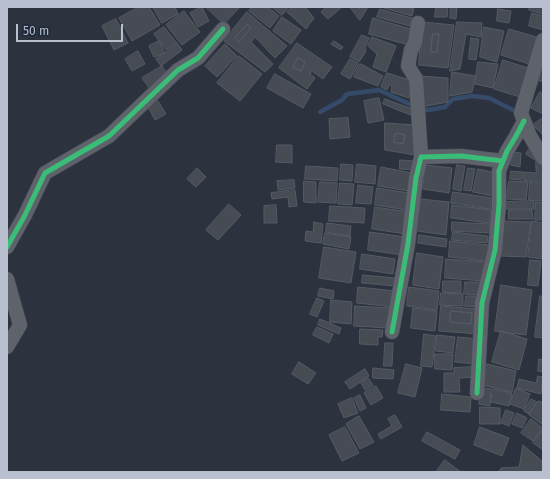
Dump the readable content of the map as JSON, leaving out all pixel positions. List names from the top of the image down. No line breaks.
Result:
{"scale_bar":"50 m"}
